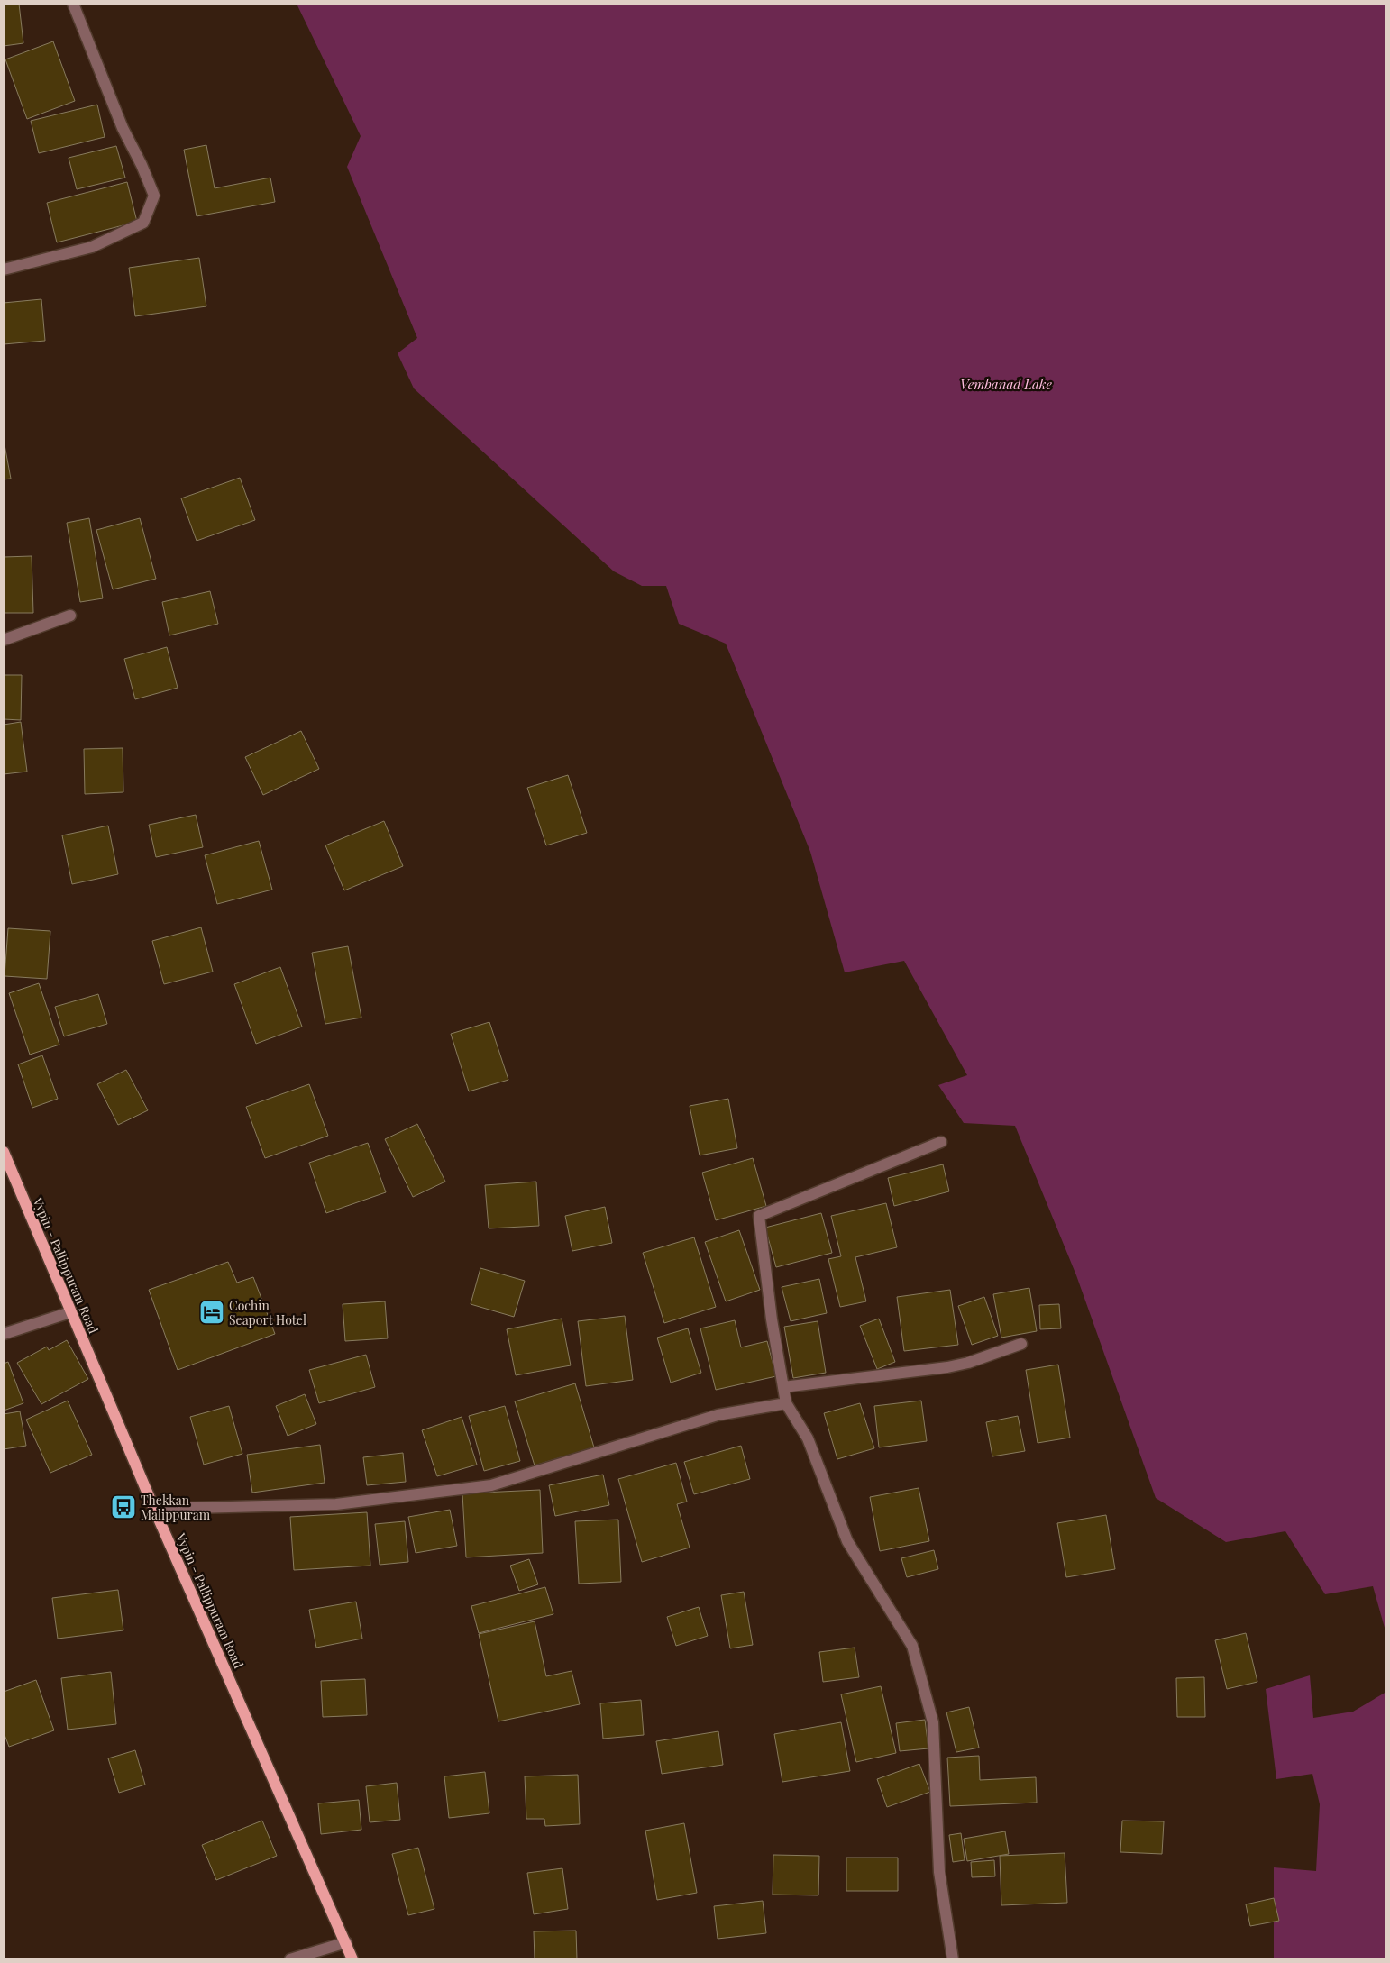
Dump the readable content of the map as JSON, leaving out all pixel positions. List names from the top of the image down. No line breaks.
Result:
{"streets":{"main road":["Vypin - Pallippuram Road"]},"water":["Vembanad Lake"],"places":{"hotel":["Cochin Seaport Hotel"],"bus stop":["Thekkan Malippuram"]}}
